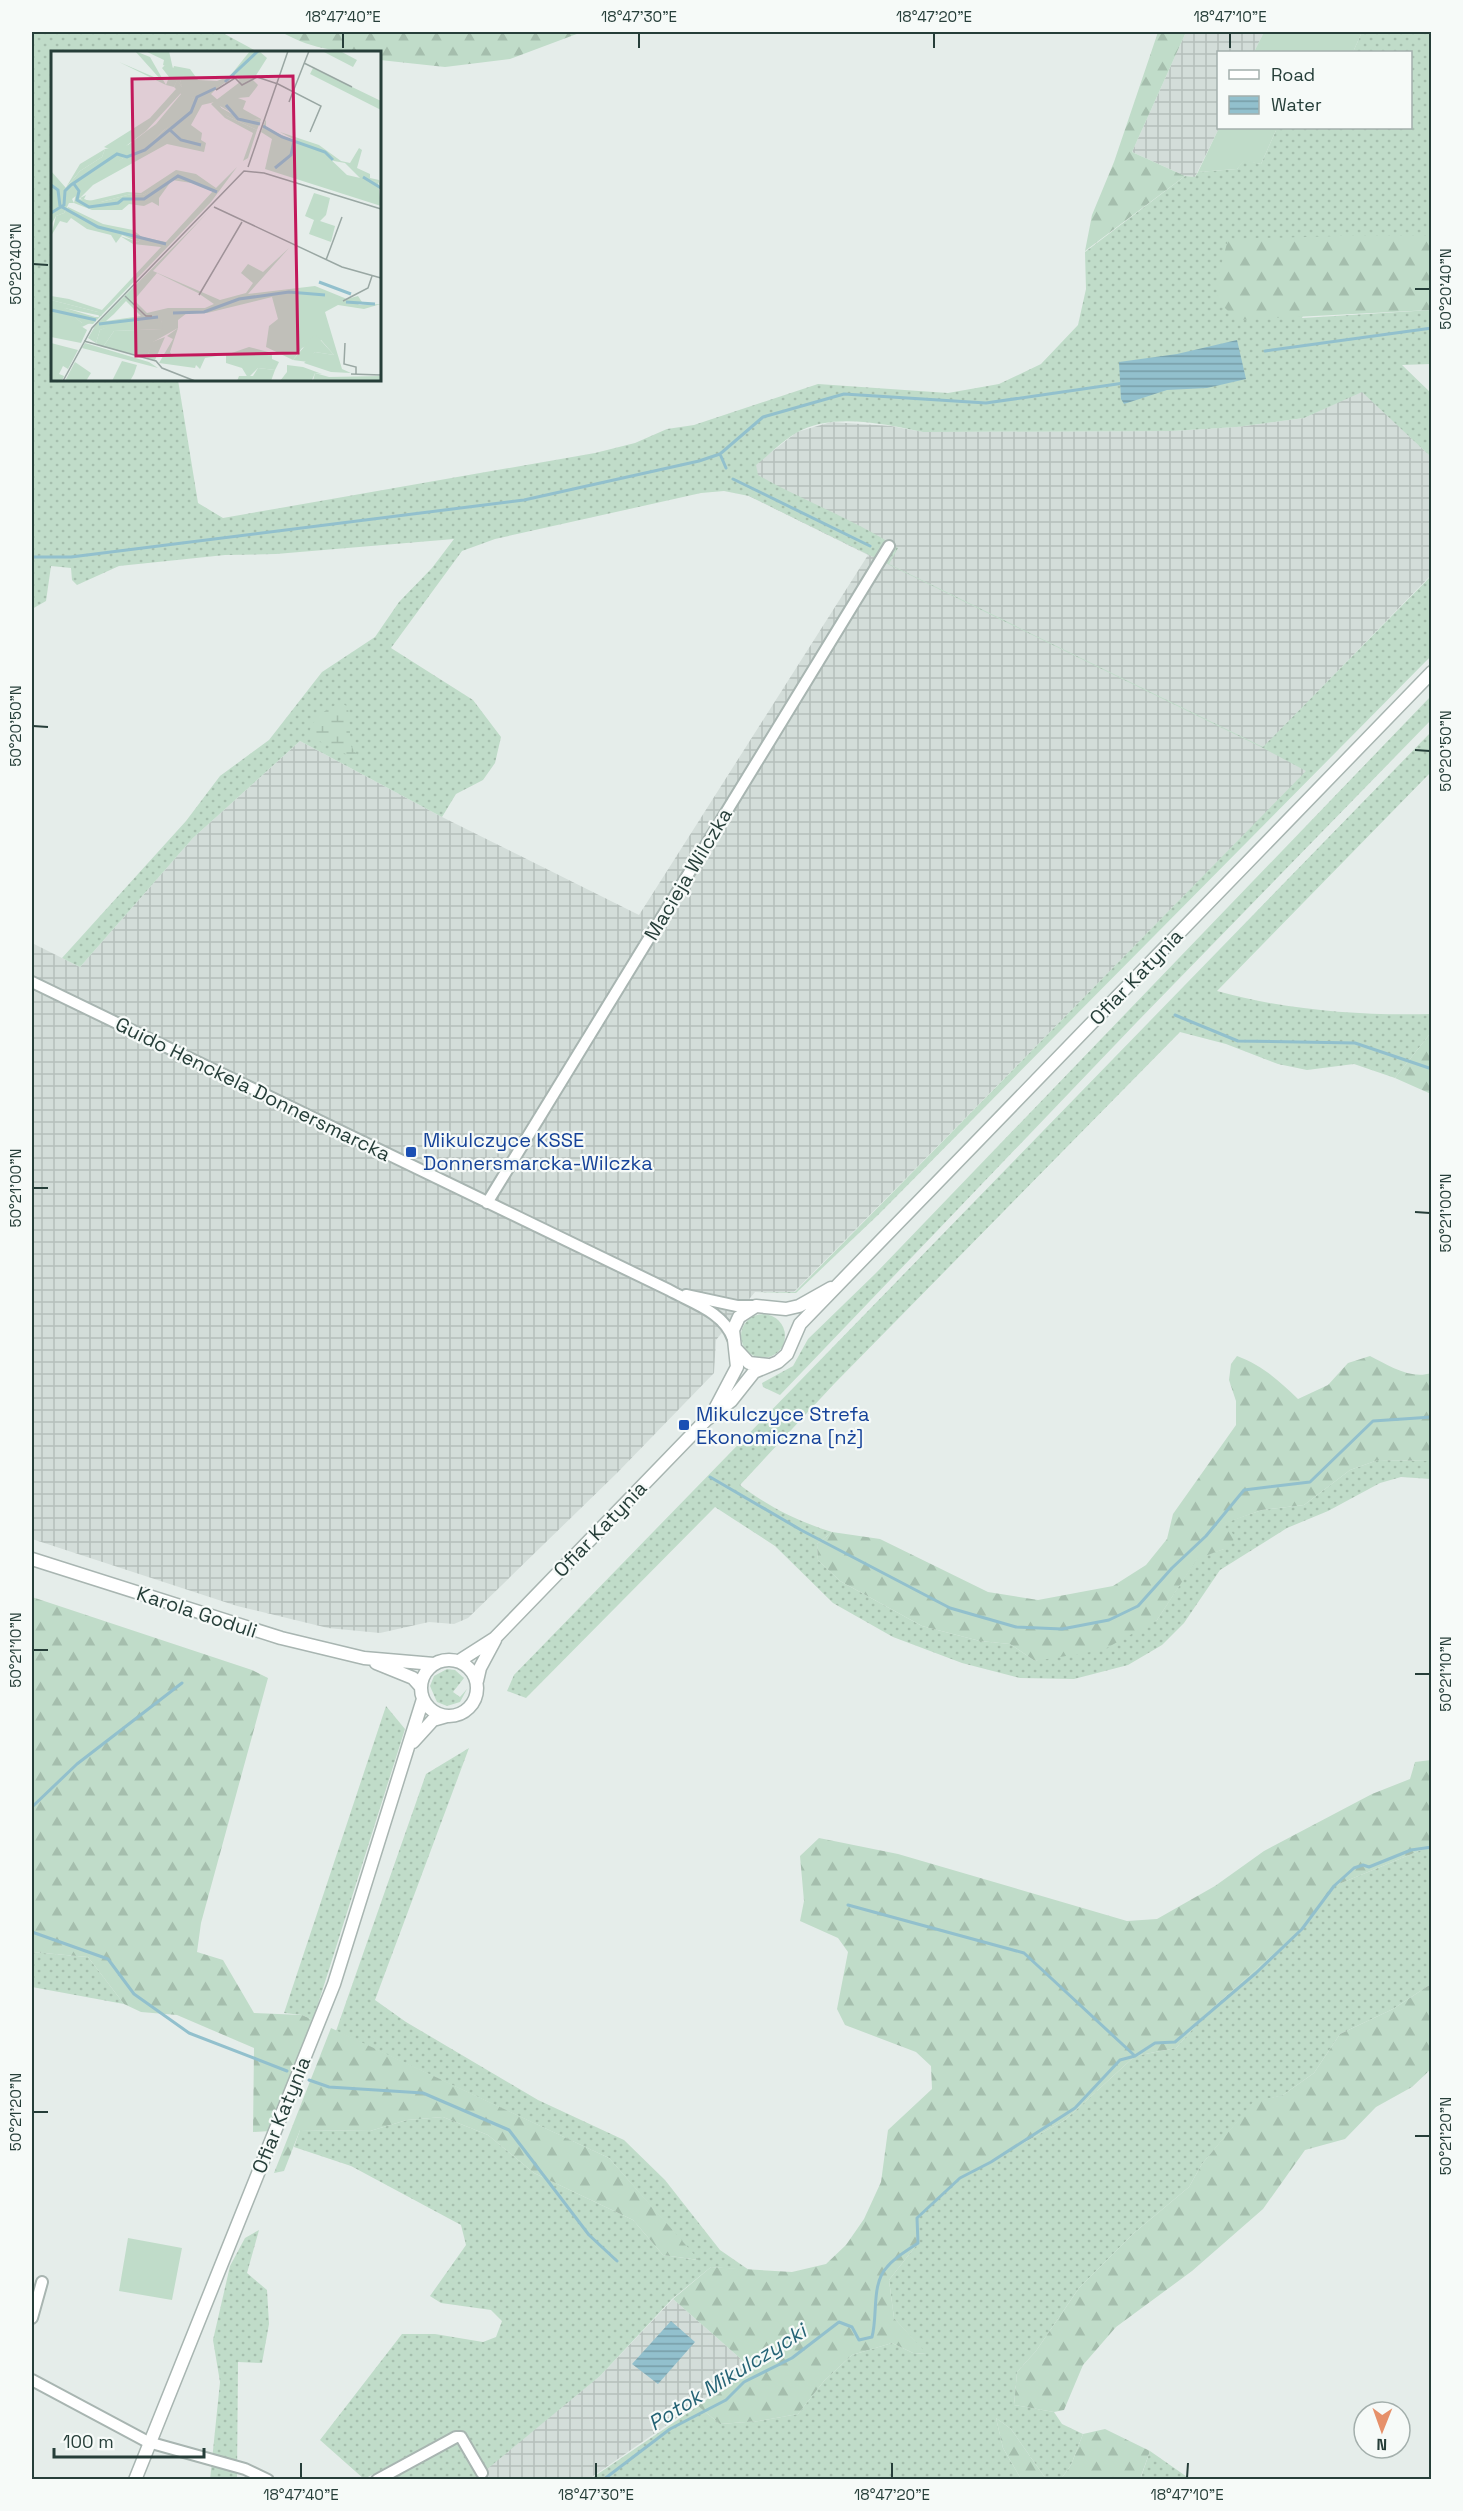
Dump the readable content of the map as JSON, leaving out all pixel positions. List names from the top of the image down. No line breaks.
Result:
{"streets":{"street":["Macieja Wilczka","Ofiar Katynia","Guido Henckela Donnersmarcka","Karola Goduli"]},"crossings":[["Macieja Wilczka","Guido Henckela Donnersmarcka"],["Ofiar Katynia","Guido Henckela Donnersmarcka"],["Ofiar Katynia","Karola Goduli"]],"water":["Potok Mikulczycki"],"places":{"transit":["Mikulczyce KSSE Donnersmarcka-Wilczka","Mikulczyce Strefa Ekonomiczna [nż]"]},"legend":["Road","Water"],"scale_bar":"100 m","north":"bottom","coordinates":["18°47'40\"E","18°47'30\"E","18°47'20\"E","18°47'10\"E","50°20'40\"N","50°20'50\"N","50°21'00\"N","50°21'10\"N","50°21'20\"N"]}
